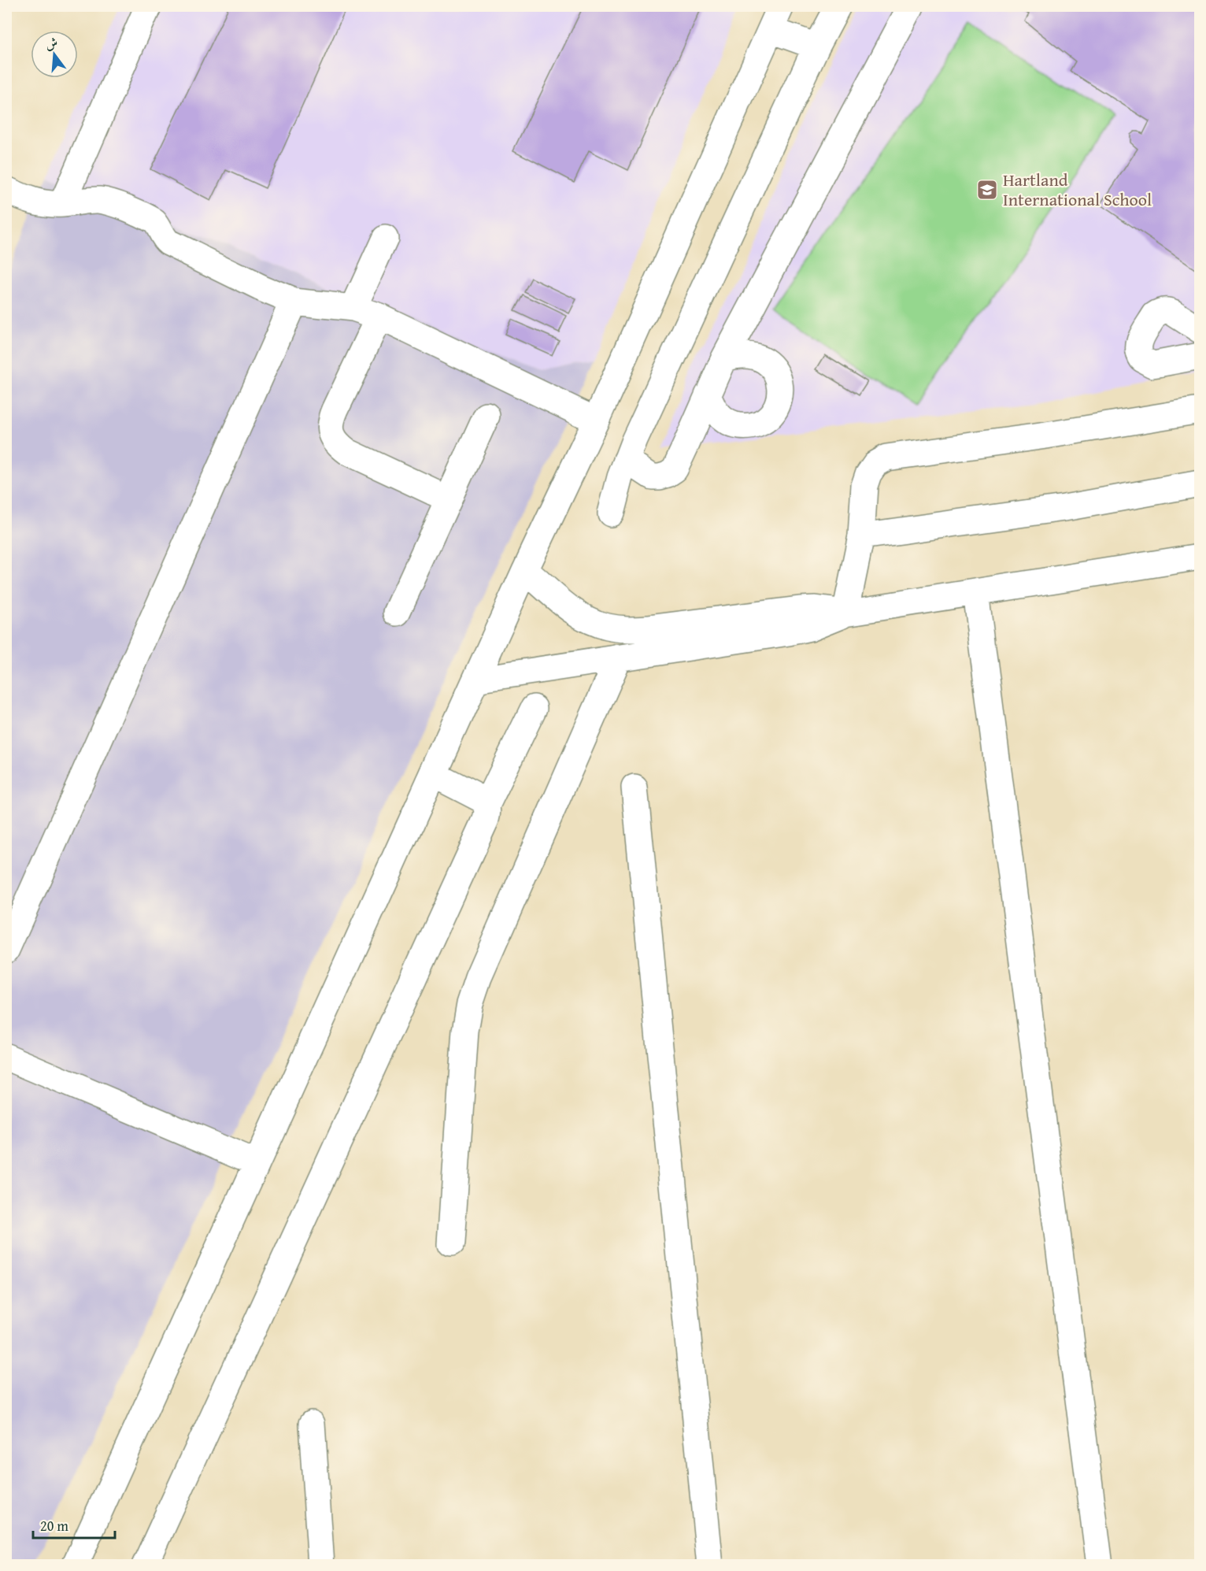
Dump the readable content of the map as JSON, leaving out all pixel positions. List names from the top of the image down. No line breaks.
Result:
{"places":{"school or university":["Hartland International School"]},"scale_bar":"20 m","north":"top"}
